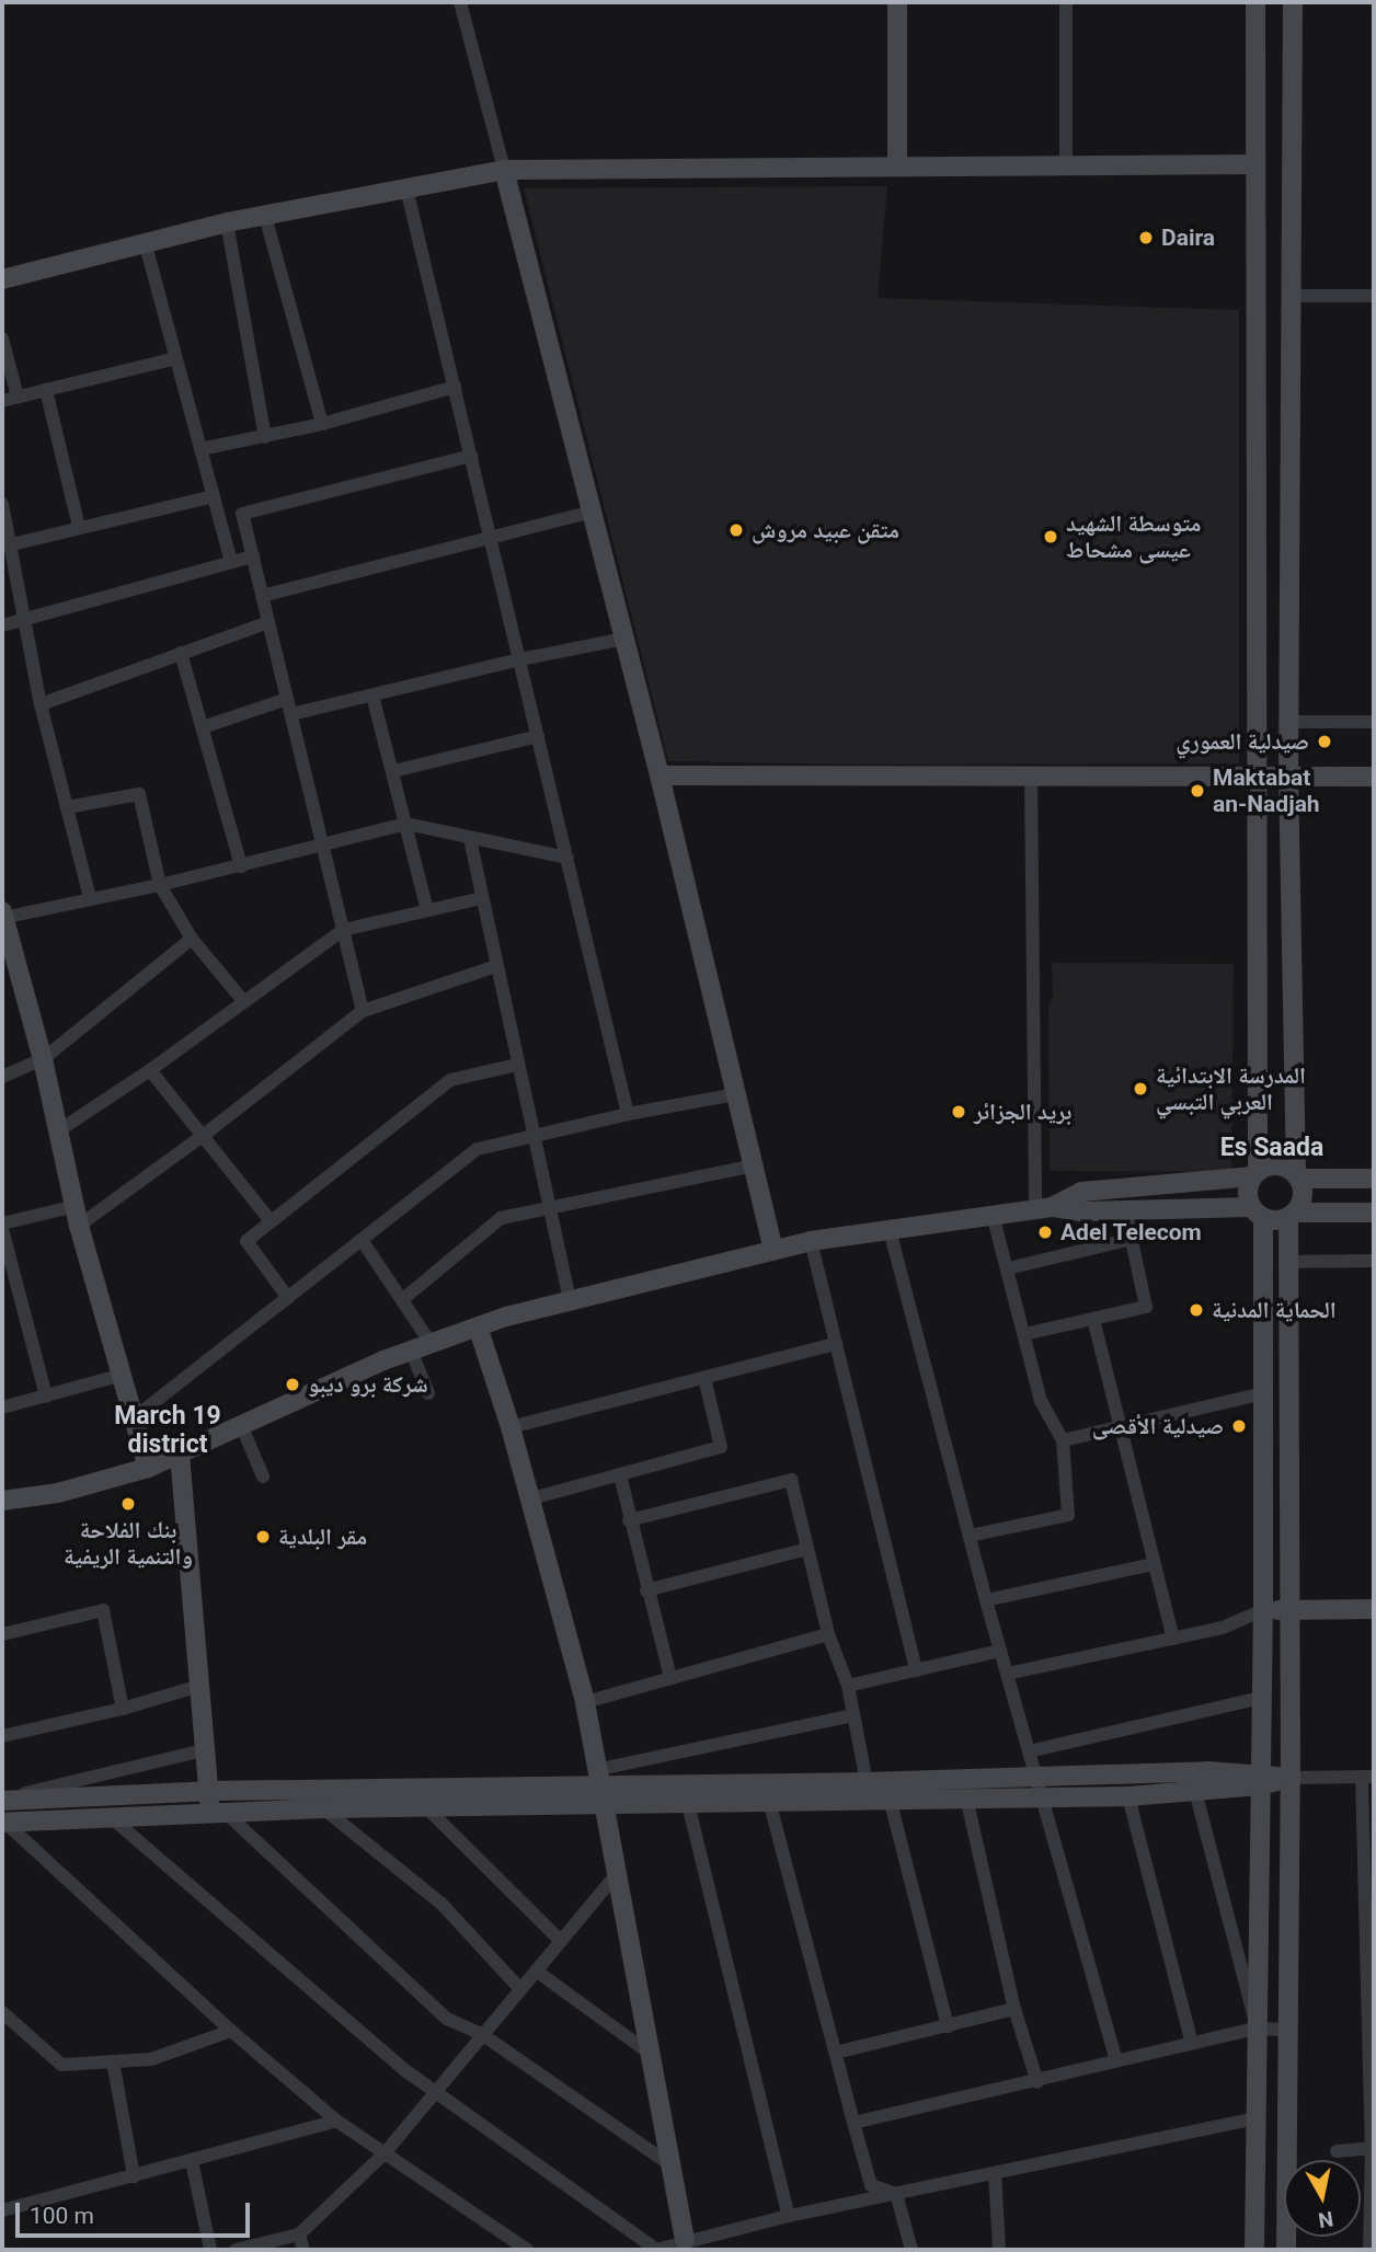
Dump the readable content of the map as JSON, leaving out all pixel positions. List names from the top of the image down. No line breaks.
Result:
{"districts":["Es Saada","March 19 district"],"places":["Daira","متقن عبيد مروش","متوسطة الشهيد عيسى مشحاط","صيدلية العموري","Maktabat an-Nadjah","المدرسة الابتدائية العربي التبسي","بريد الجزائر","Adel Telecom","الحماية المدنية","شركة برو ديبو","صيدلية الأقصى","بنك الفلاحة والتنمية الريفية","مقر البلدية"],"scale_bar":"100 m","north":"bottom"}
